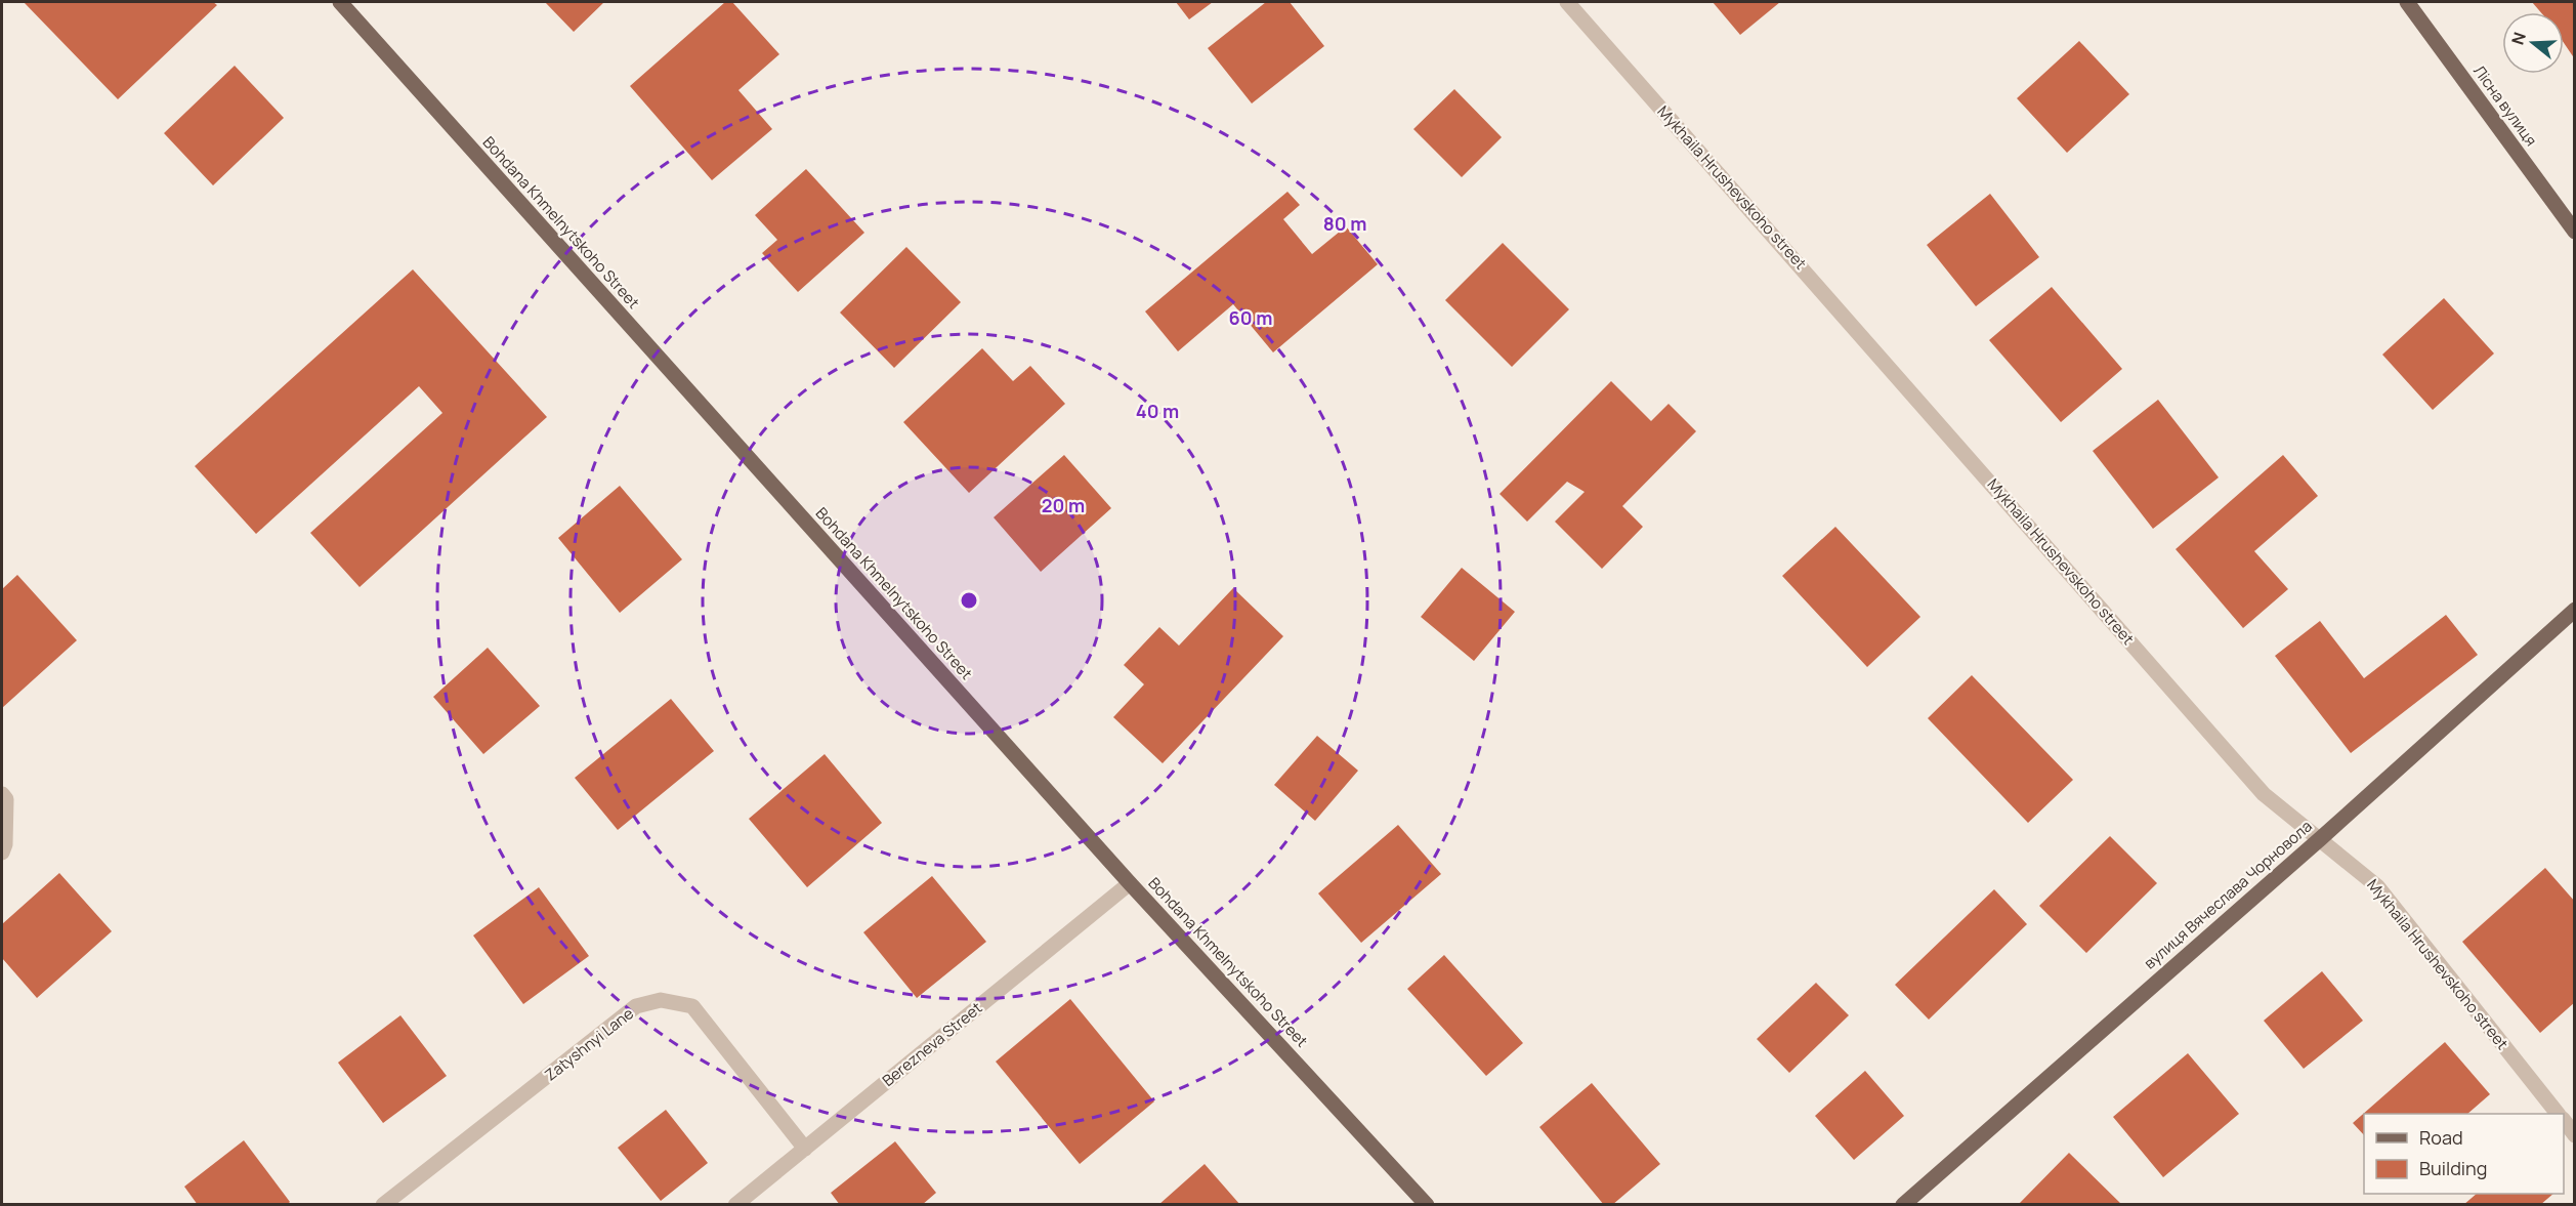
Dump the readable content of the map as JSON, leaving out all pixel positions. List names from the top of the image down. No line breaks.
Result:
{"streets":{"main road":["Лісна вулиця","Bohdana Khmelnytskoho Street","вулиця Вячеслава Чорновола"],"street":["Mykhaila Hrushevskoho street","Zatyshnyi Lane","Berezneva Street"]},"crossings":[["Mykhaila Hrushevskoho street","вулиця Вячеслава Чорновола"],["Bohdana Khmelnytskoho Street","Berezneva Street"],["Zatyshnyi Lane","Berezneva Street"]],"legend":["Road","Building"],"north":"left","rings":["80 m","60 m","40 m","20 m"]}
